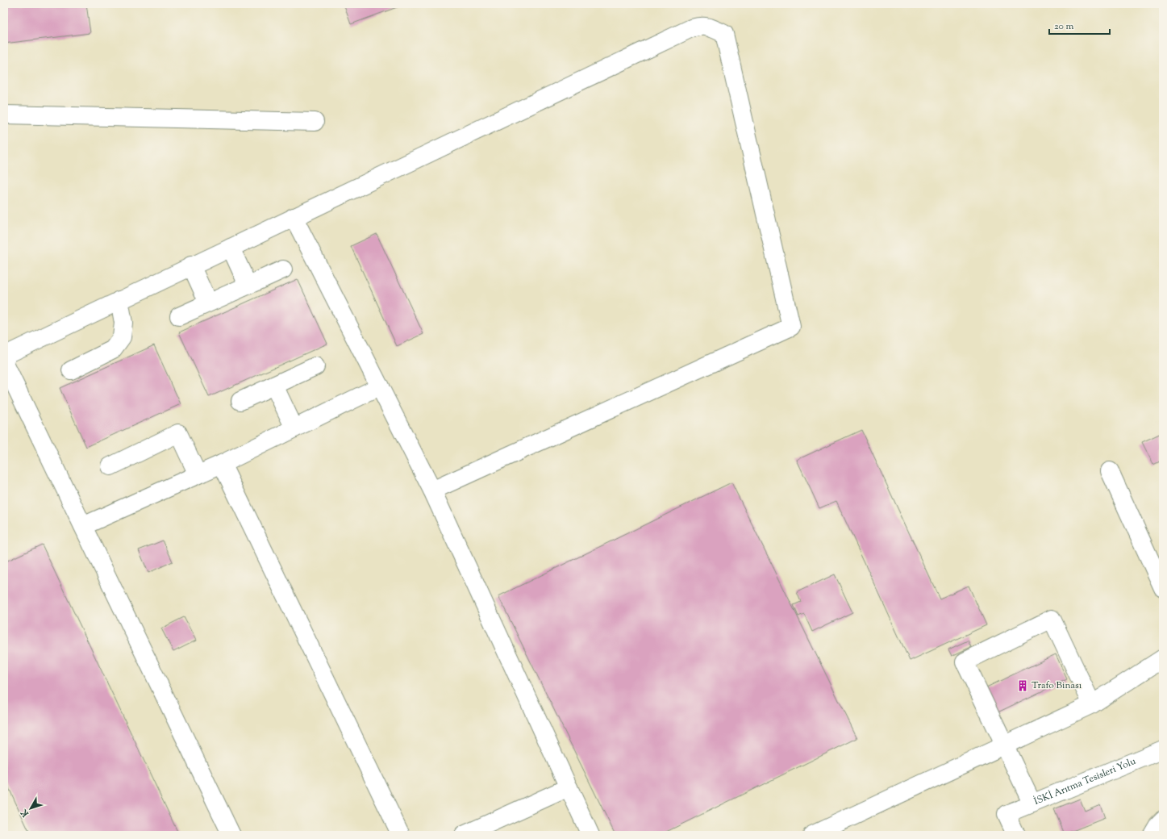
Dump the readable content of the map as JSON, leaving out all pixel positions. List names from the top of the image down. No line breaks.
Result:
{"streets":{"street":["İSKİ Arıtma Tesisleri Yolu"]},"places":{"building":["Trafo Binası"]},"scale_bar":"20 m","north":"bottom left"}
